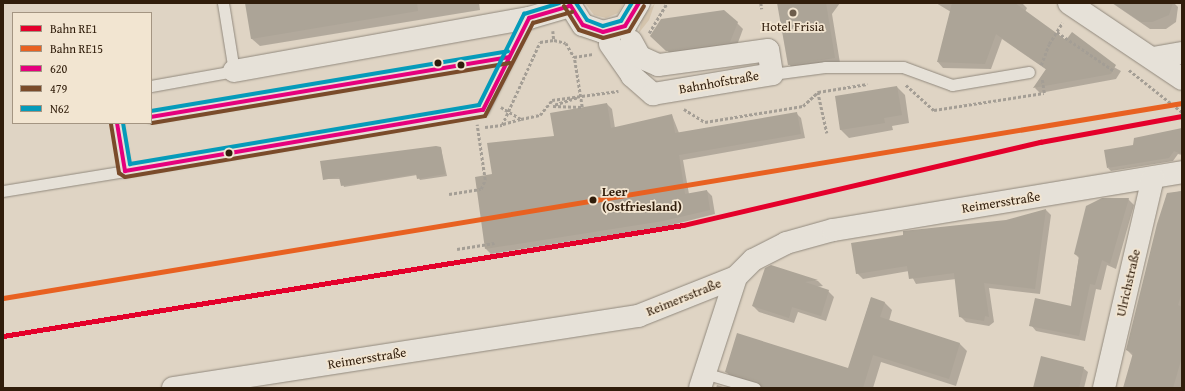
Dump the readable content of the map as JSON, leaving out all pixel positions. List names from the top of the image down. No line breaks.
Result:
{"streets":{"street":["Bahnhofstraße","Reimersstraße","Ulrichstraße"]},"crossings":[["Reimersstraße","Ulrichstraße"]],"places":["Hotel Frisia","Leer (Ostfriesland)"],"lines":["transit line 620","transit line N62","transit line 479","rail line RE15","rail line RE1"],"legend":["Bahn RE1","Bahn RE15","620","479","N62"]}
